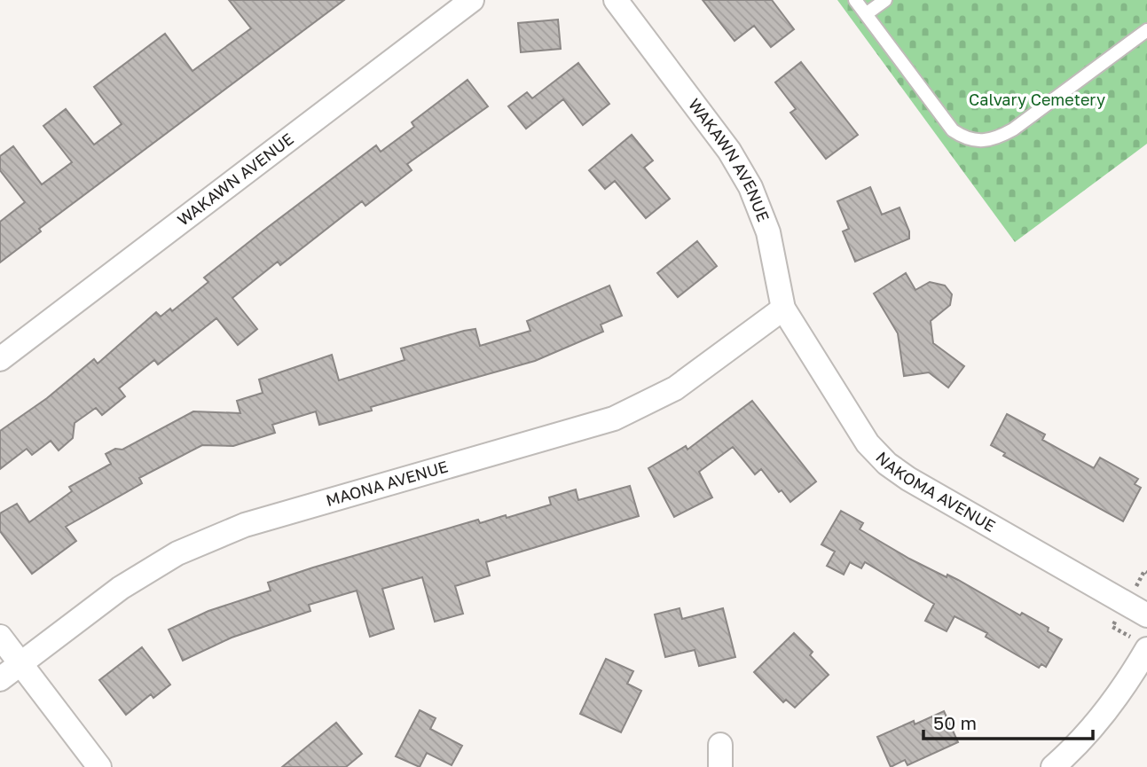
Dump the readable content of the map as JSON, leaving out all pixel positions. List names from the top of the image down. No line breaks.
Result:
{"streets":{"street":["WAKAWN AVENUE","MAONA AVENUE","NAKOMA AVENUE"]},"crossings":[["WAKAWN AVENUE","MAONA AVENUE"],["WAKAWN AVENUE","NAKOMA AVENUE"],["MAONA AVENUE","NAKOMA AVENUE"]],"parks":["Calvary Cemetery"],"scale_bar":"50 m"}
